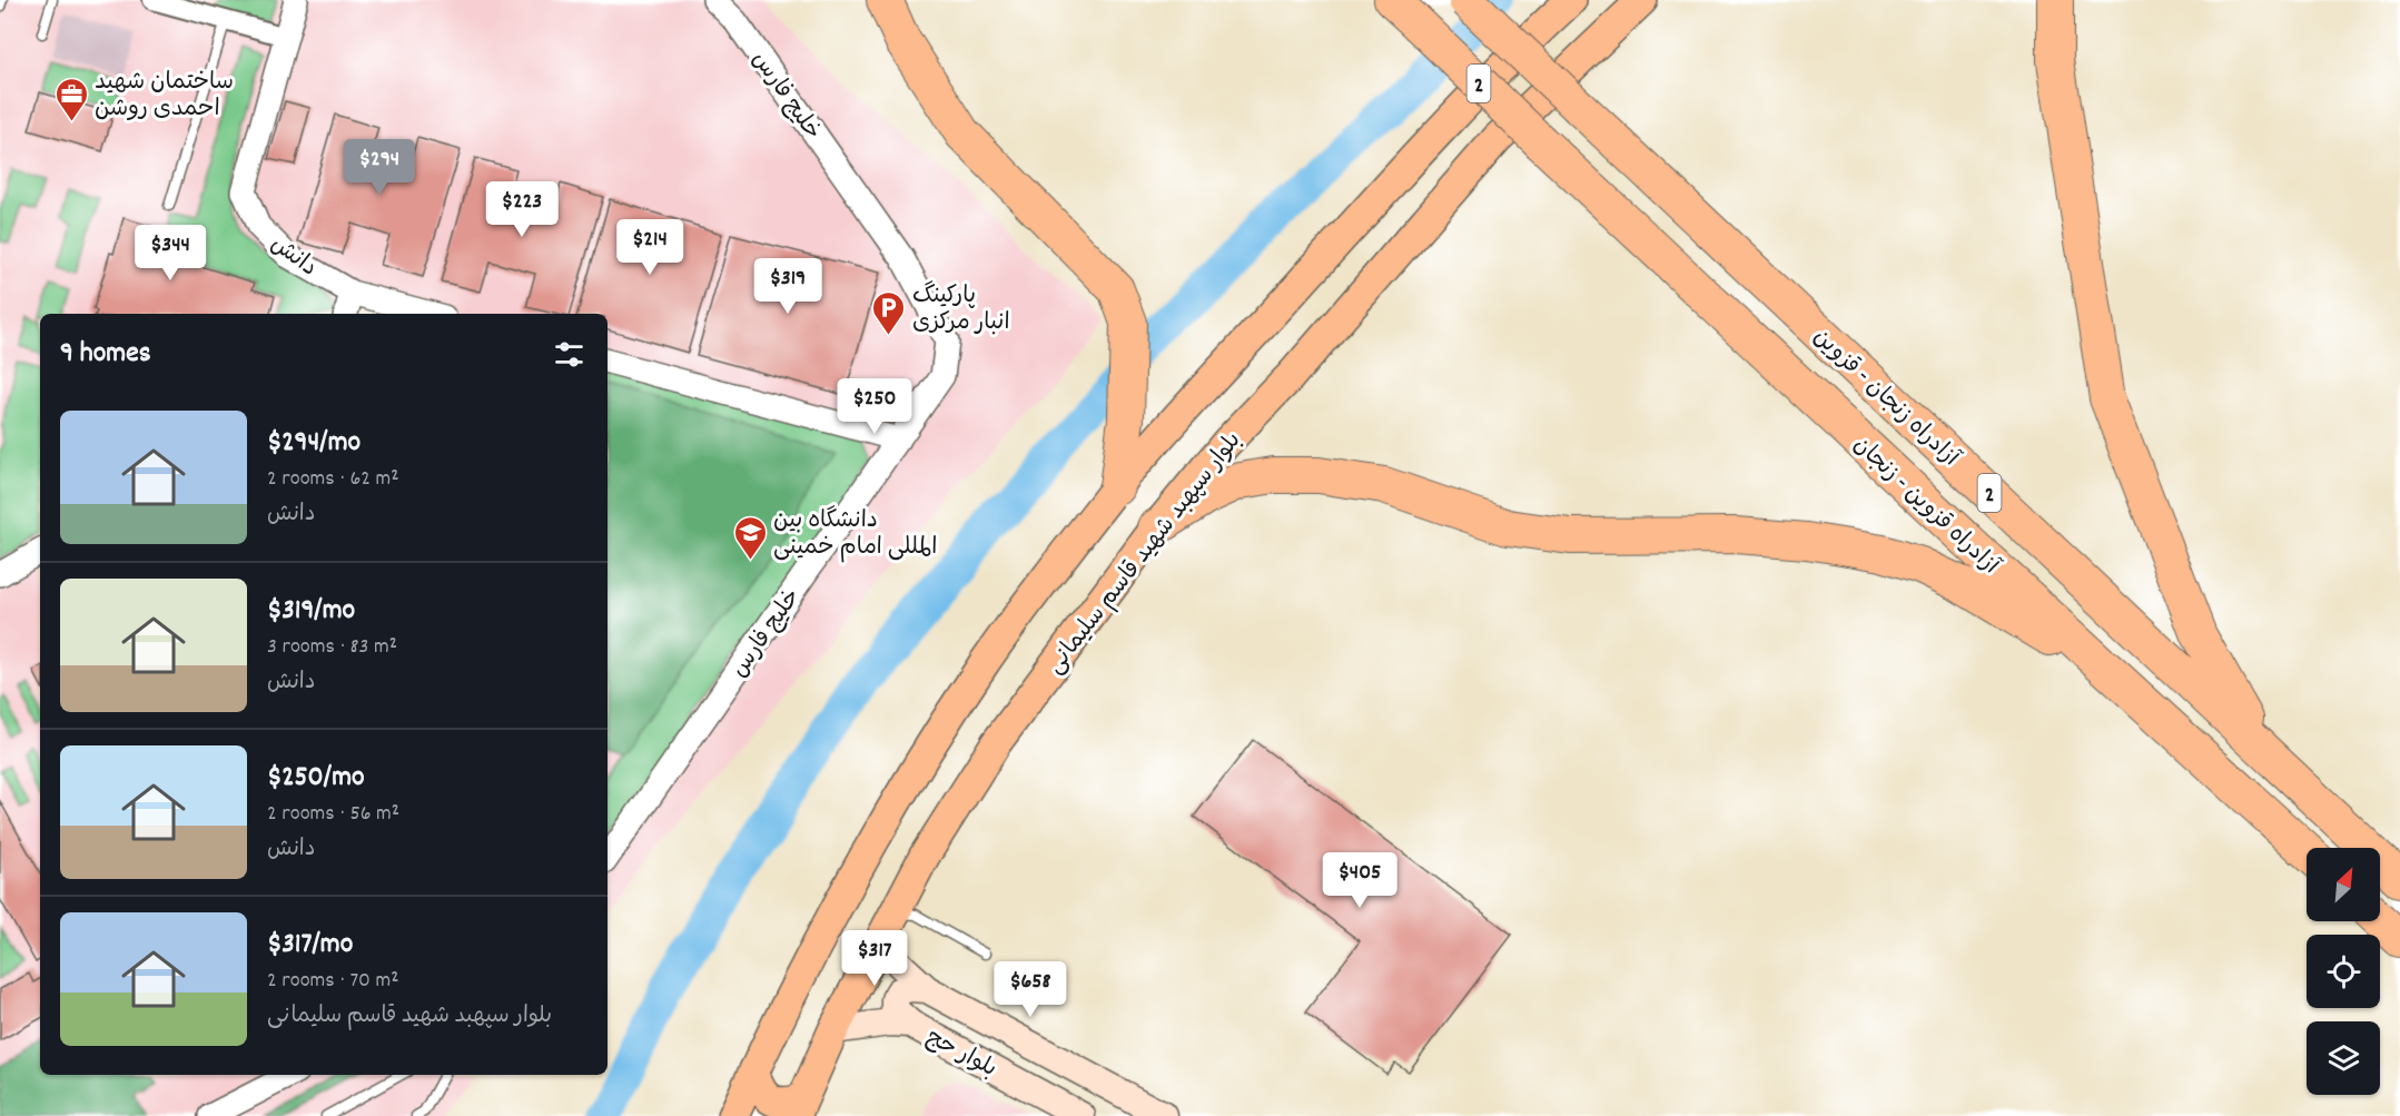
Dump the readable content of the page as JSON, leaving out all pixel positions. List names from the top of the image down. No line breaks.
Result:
{"streets":{"highway":["2","آزادراه زنجان - قزوین","آزادراه قزوین - زنجان"],"main road":["بلوار سپهبد شهید قاسم سلیمانی","بلوار حج"],"street":["خلیج فارس","دانش"]},"crossings":[["بلوار سپهبد شهید قاسم سلیمانی","بلوار حج"]],"places":{"office":["ساختمان شهید احمدی روشن"],"parking":["پارکینگ انبار مرکزی"],"school or university":["دانشگاه بین المللی امام خمینی"]},"north":"top right","page":{"price":["$294","$223","$214","$344","$319","$250","$405","$317","$658"],"heading":"9 homes","list":[{"name":"$294/mo","note":"2 rooms · 62 m² · دانش"},{"name":"$319/mo","note":"3 rooms · 83 m² · دانش"},{"name":"$250/mo","note":"2 rooms · 56 m² · دانش"},{"name":"$317/mo","note":"2 rooms · 70 m² · بلوار سپهبد شهید قاسم سلیمانی"}]}}
